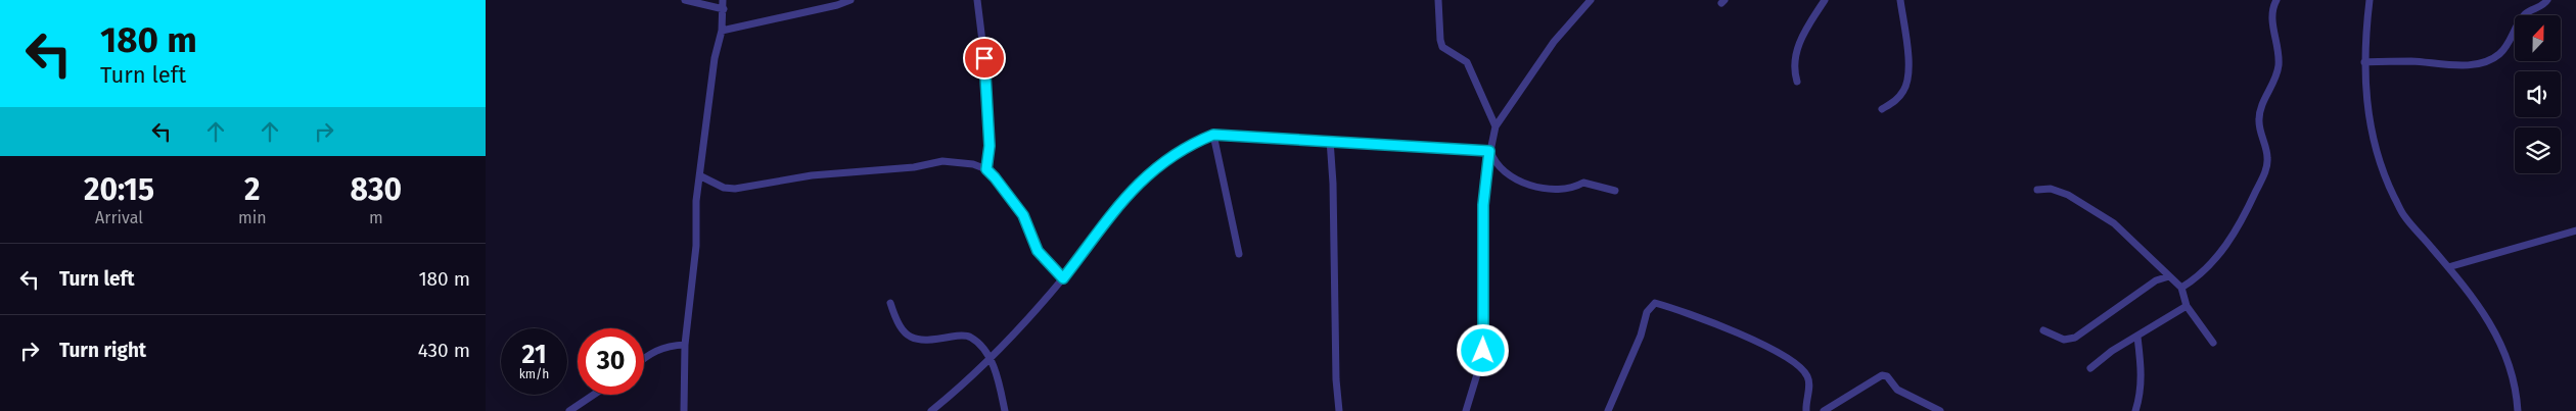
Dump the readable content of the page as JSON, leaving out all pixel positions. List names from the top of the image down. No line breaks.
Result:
{"north":"top","page":{"turn":["180 m","Turn left"],"eta":["20:15","Arrival","2","min","830","m"],"list":[{"name":"Turn left","value":"180 m"},{"name":"Turn right","value":"430 m"}],"speed":"21 km/h","limit":"30"}}
